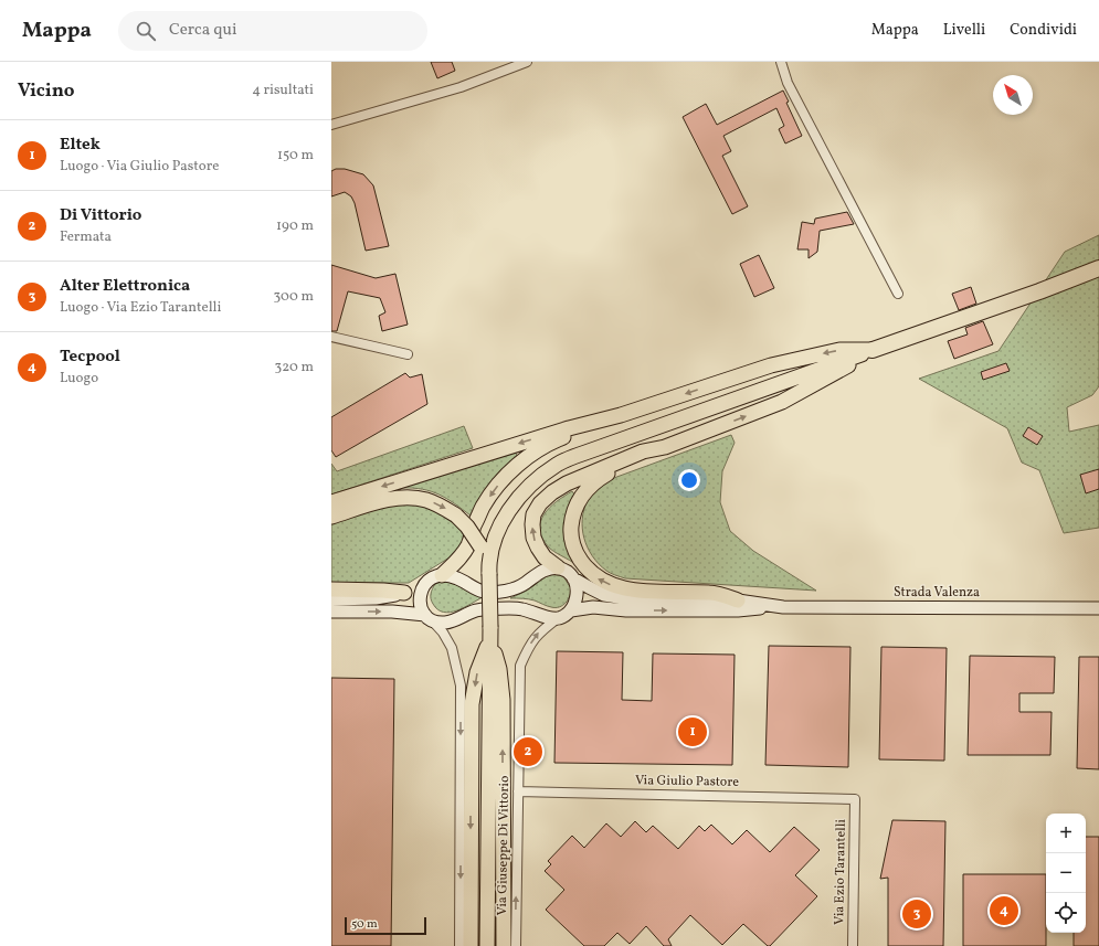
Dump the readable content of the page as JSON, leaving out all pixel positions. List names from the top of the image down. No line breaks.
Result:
{"streets":{"main road":["Strada Valenza"],"street":["Via Giulio Pastore","Via Giuseppe Di Vittorio","Via Ezio Tarantelli"]},"crossings":[["Via Giulio Pastore","Via Giuseppe Di Vittorio"],["Via Giulio Pastore","Via Ezio Tarantelli"]],"scale_bar":"50 m","north":"top left","page":{"header":"Mappa","search":"Cerca qui","nav":["Mappa","Livelli","Condividi"],"heading":["Vicino","4 risultati"],"list":[{"mark":"1","name":"Eltek","note":"Luogo · Via Giulio Pastore","value":"150 m"},{"mark":"2","name":"Di Vittorio","note":"Fermata","value":"190 m"},{"mark":"3","name":"Alter Elettronica","note":"Luogo · Via Ezio Tarantelli","value":"300 m"},{"mark":"4","name":"Tecpool","note":"Luogo","value":"320 m"}],"pins":["1","2","4","3"],"map_buttons":["+","−"],"scale":"50 m"}}
